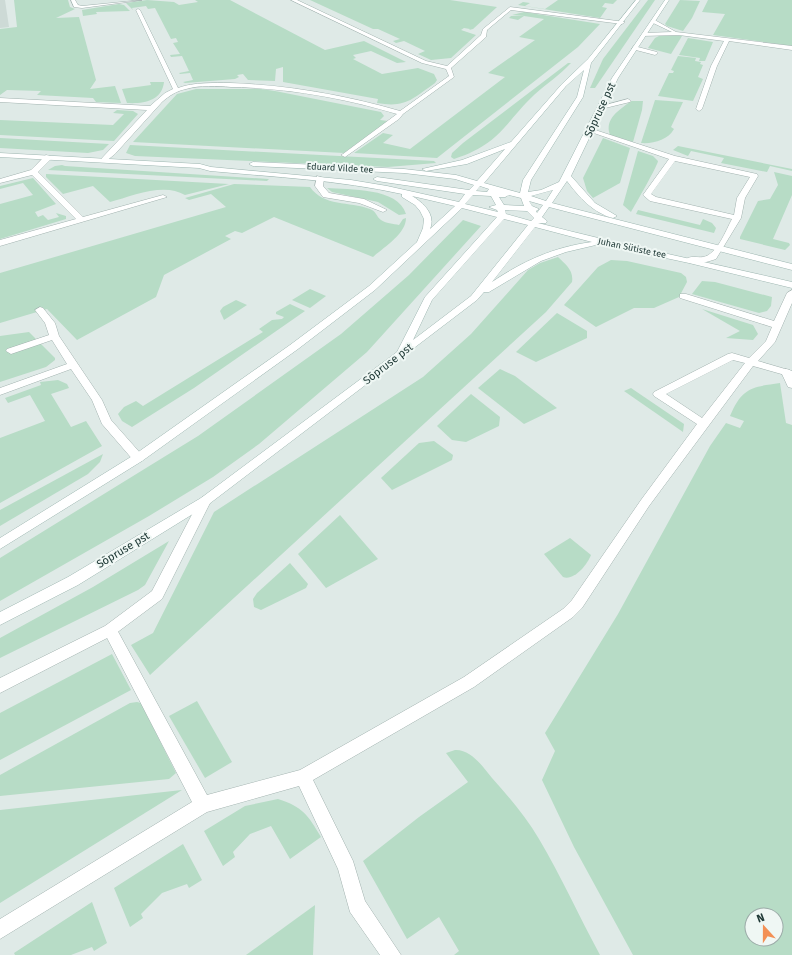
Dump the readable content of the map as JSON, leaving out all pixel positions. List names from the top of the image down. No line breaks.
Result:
{"streets":{"street":["Sõpruse pst","Eduard Vilde tee","Juhan Sütiste tee"]},"crossings":[["Sõpruse pst","Juhan Sütiste tee"],["Eduard Vilde tee","Juhan Sütiste tee"]],"north":"top"}
